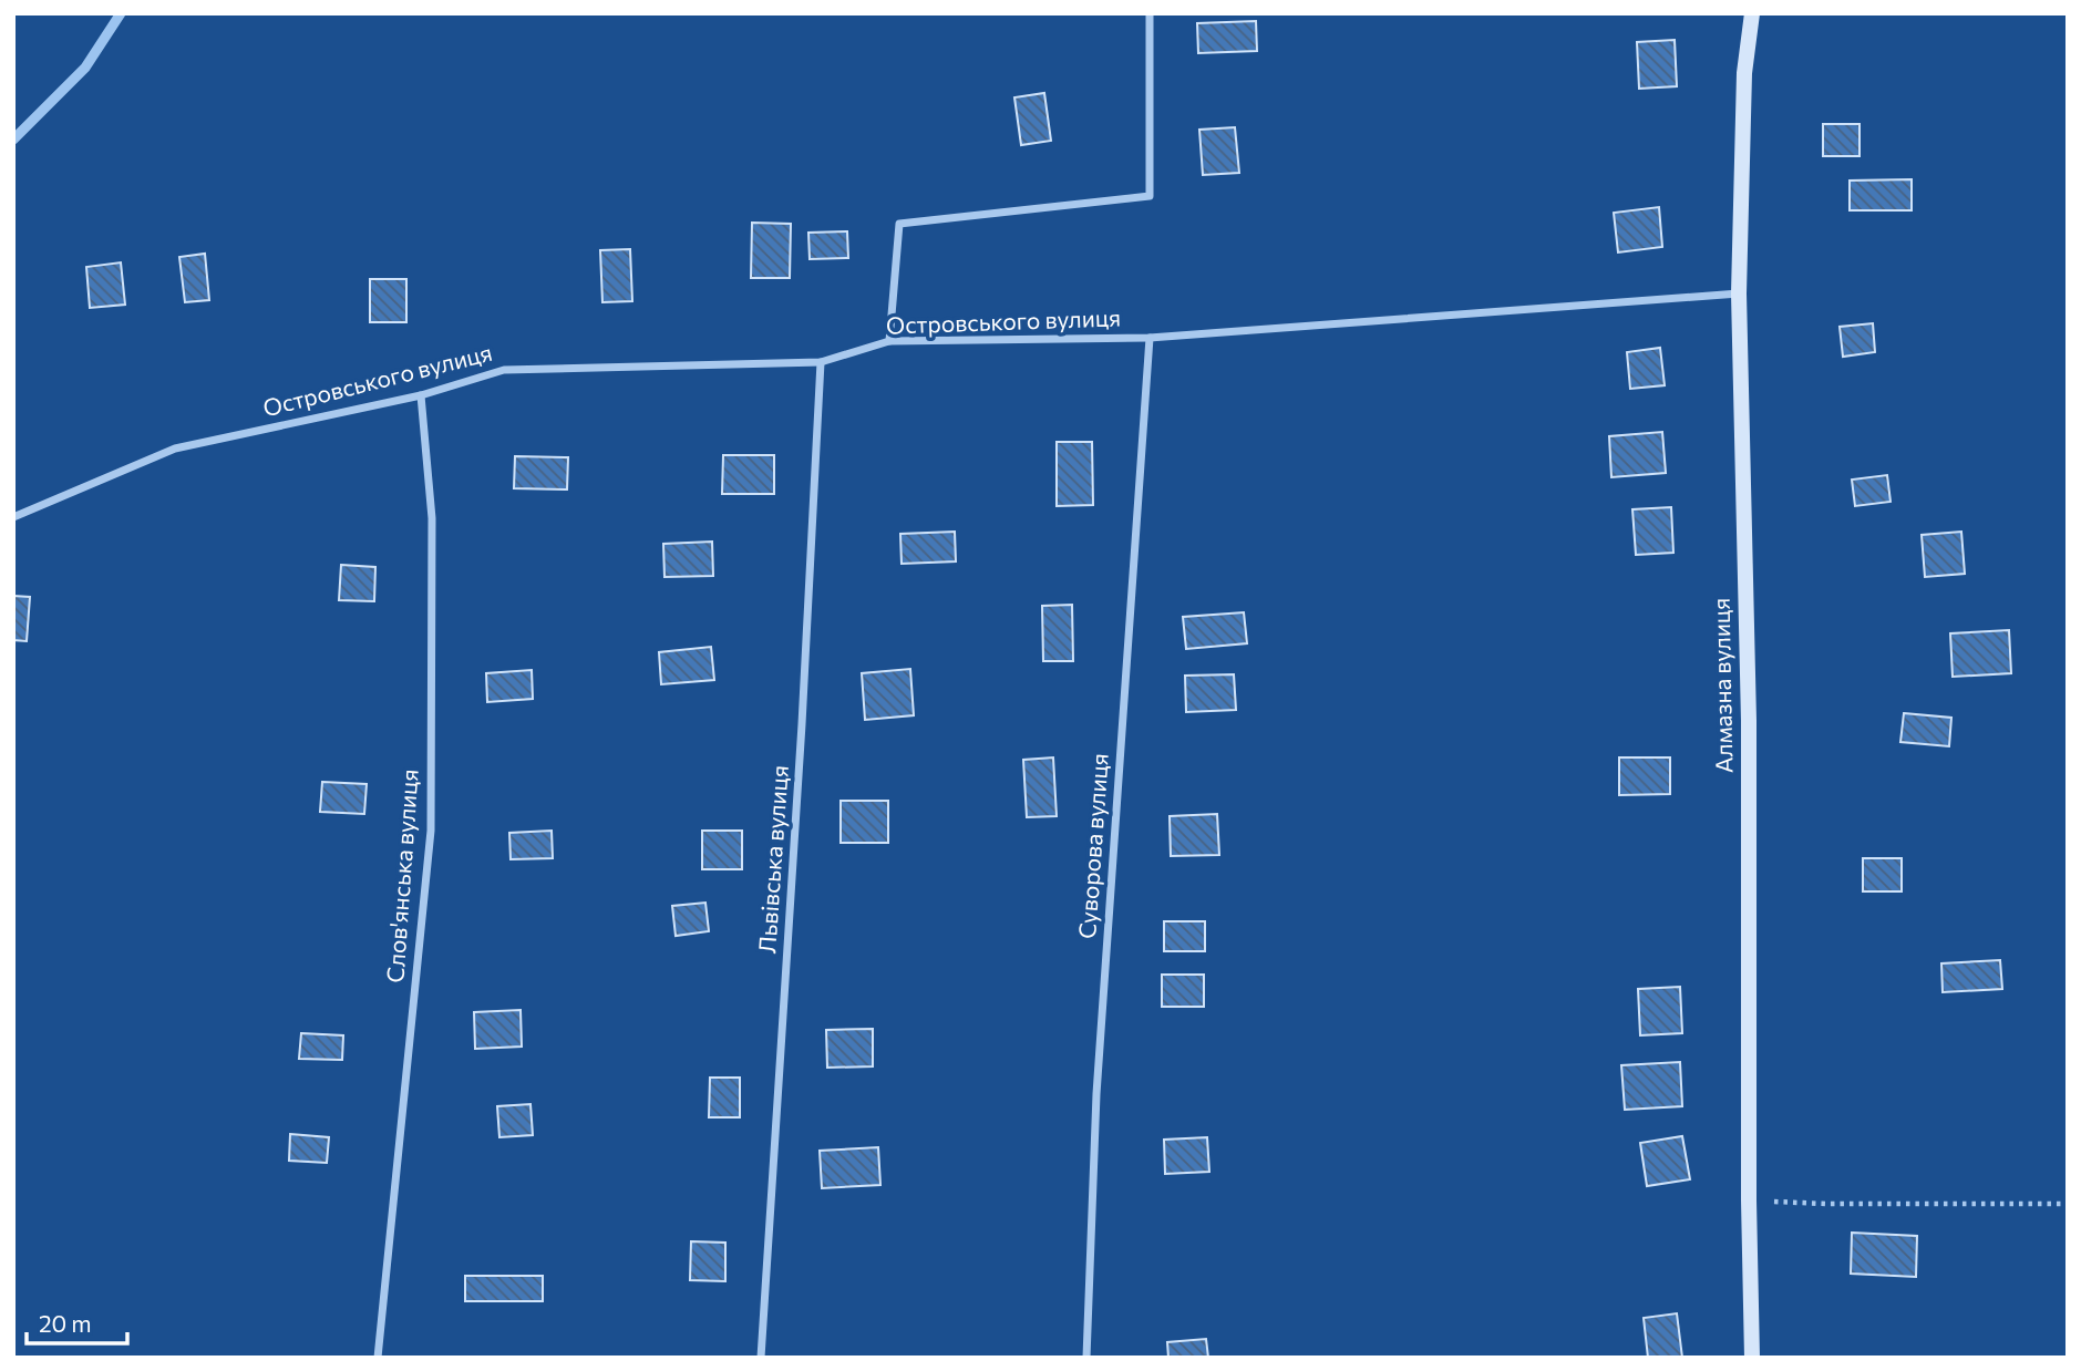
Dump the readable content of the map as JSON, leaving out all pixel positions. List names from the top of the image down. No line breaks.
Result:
{"streets":{"main road":["Алмазна вулиця"],"street":["Островського вулиця","Суворова вулиця","Львівська вулиця","Слов'янська вулиця"]},"crossings":[["Островського вулиця","Алмазна вулиця"],["Островського вулиця","Суворова вулиця"],["Островського вулиця","Львівська вулиця"],["Островського вулиця","Слов'янська вулиця"]],"scale_bar":"20 m"}
